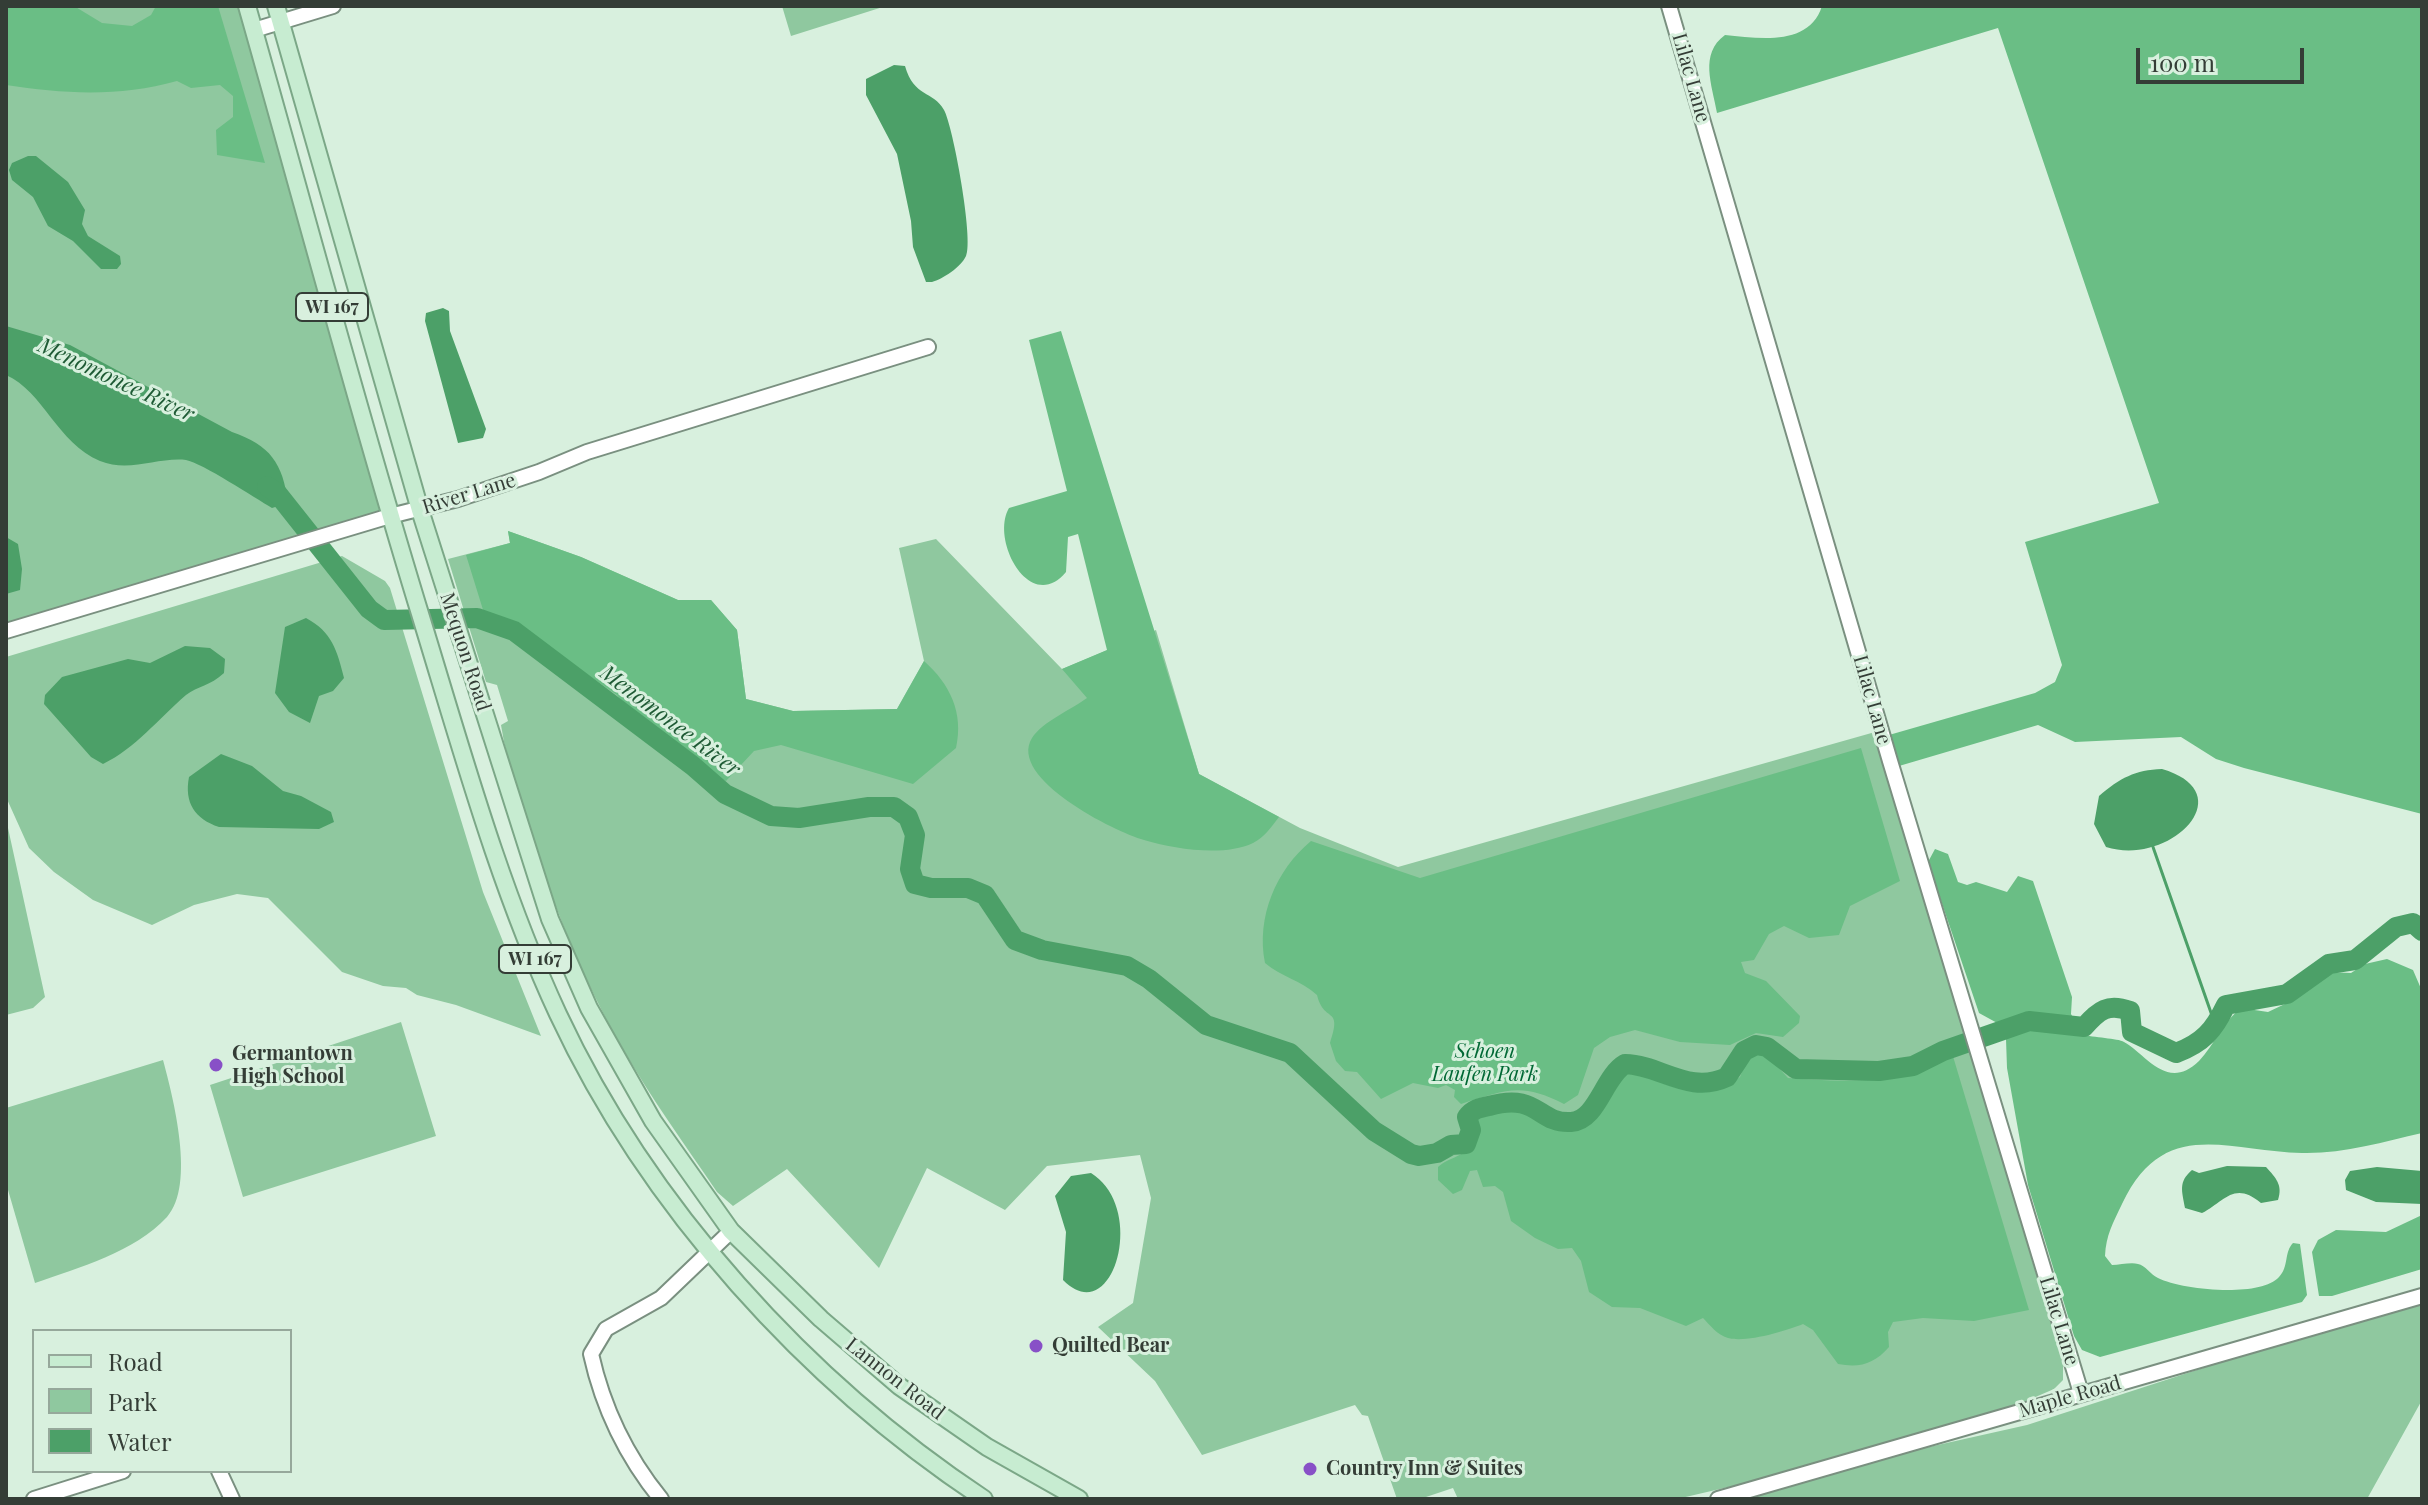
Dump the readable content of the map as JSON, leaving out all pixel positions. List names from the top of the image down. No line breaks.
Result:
{"streets":{"main road":["WI 167","Mequon Road","Lannon Road"],"street":["Lilac Lane","River Lane","Maple Road"]},"crossings":[["Lilac Lane","Maple Road"],["River Lane","Mequon Road"],["Mequon Road","Lannon Road"]],"water":["Menomonee River"],"parks":["Schoen Laufen Park"],"places":["Germantown High School","Quilted Bear","Country Inn & Suites"],"legend":["Road","Park","Water"],"scale_bar":"100 m"}
